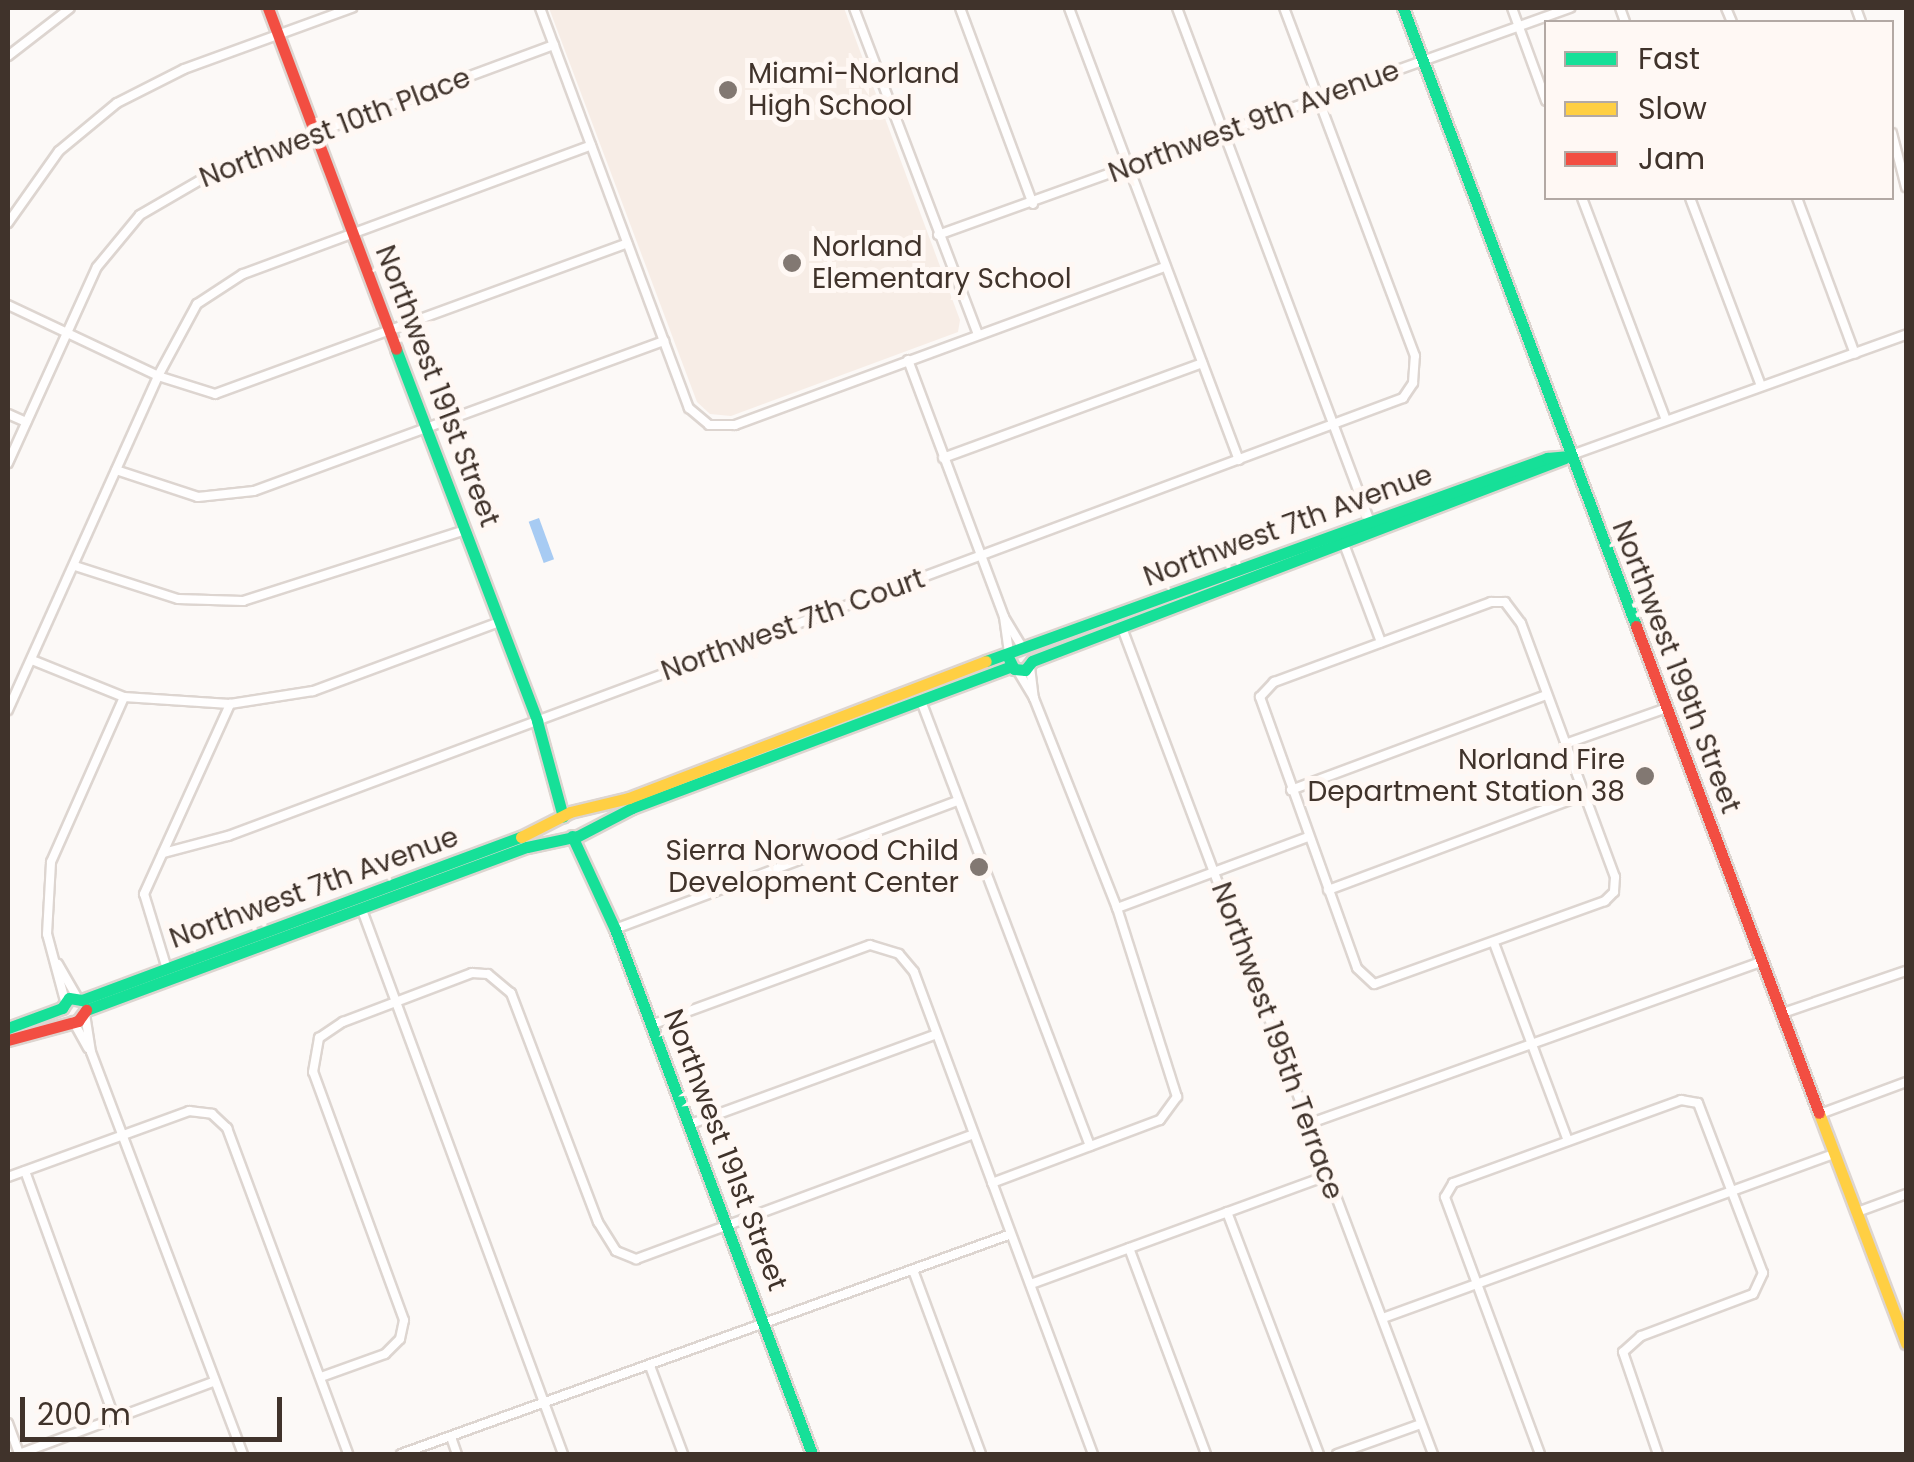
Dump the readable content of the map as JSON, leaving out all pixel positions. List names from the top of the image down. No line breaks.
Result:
{"streets":{"street":["Northwest 9th Avenue","Northwest 10th Place","Northwest 191st Street","Northwest 7th Avenue","Northwest 7th Court","Northwest 199th Street","Northwest 195th Terrace"]},"crossings":[["Northwest 9th Avenue","Northwest 7th Court"],["Northwest 9th Avenue","Northwest 199th Street"],["Northwest 10th Place","Northwest 191st Street"],["Northwest 191st Street","Northwest 7th Avenue"],["Northwest 191st Street","Northwest 7th Court"],["Northwest 7th Avenue","Northwest 199th Street"],["Northwest 7th Avenue","Northwest 195th Terrace"]],"places":["Miami-Norland High School","Norland Elementary School","Norland Fire Department Station 38","Sierra Norwood Child Development Center"],"legend":["Fast","Slow","Jam"],"scale_bar":"200 m"}
